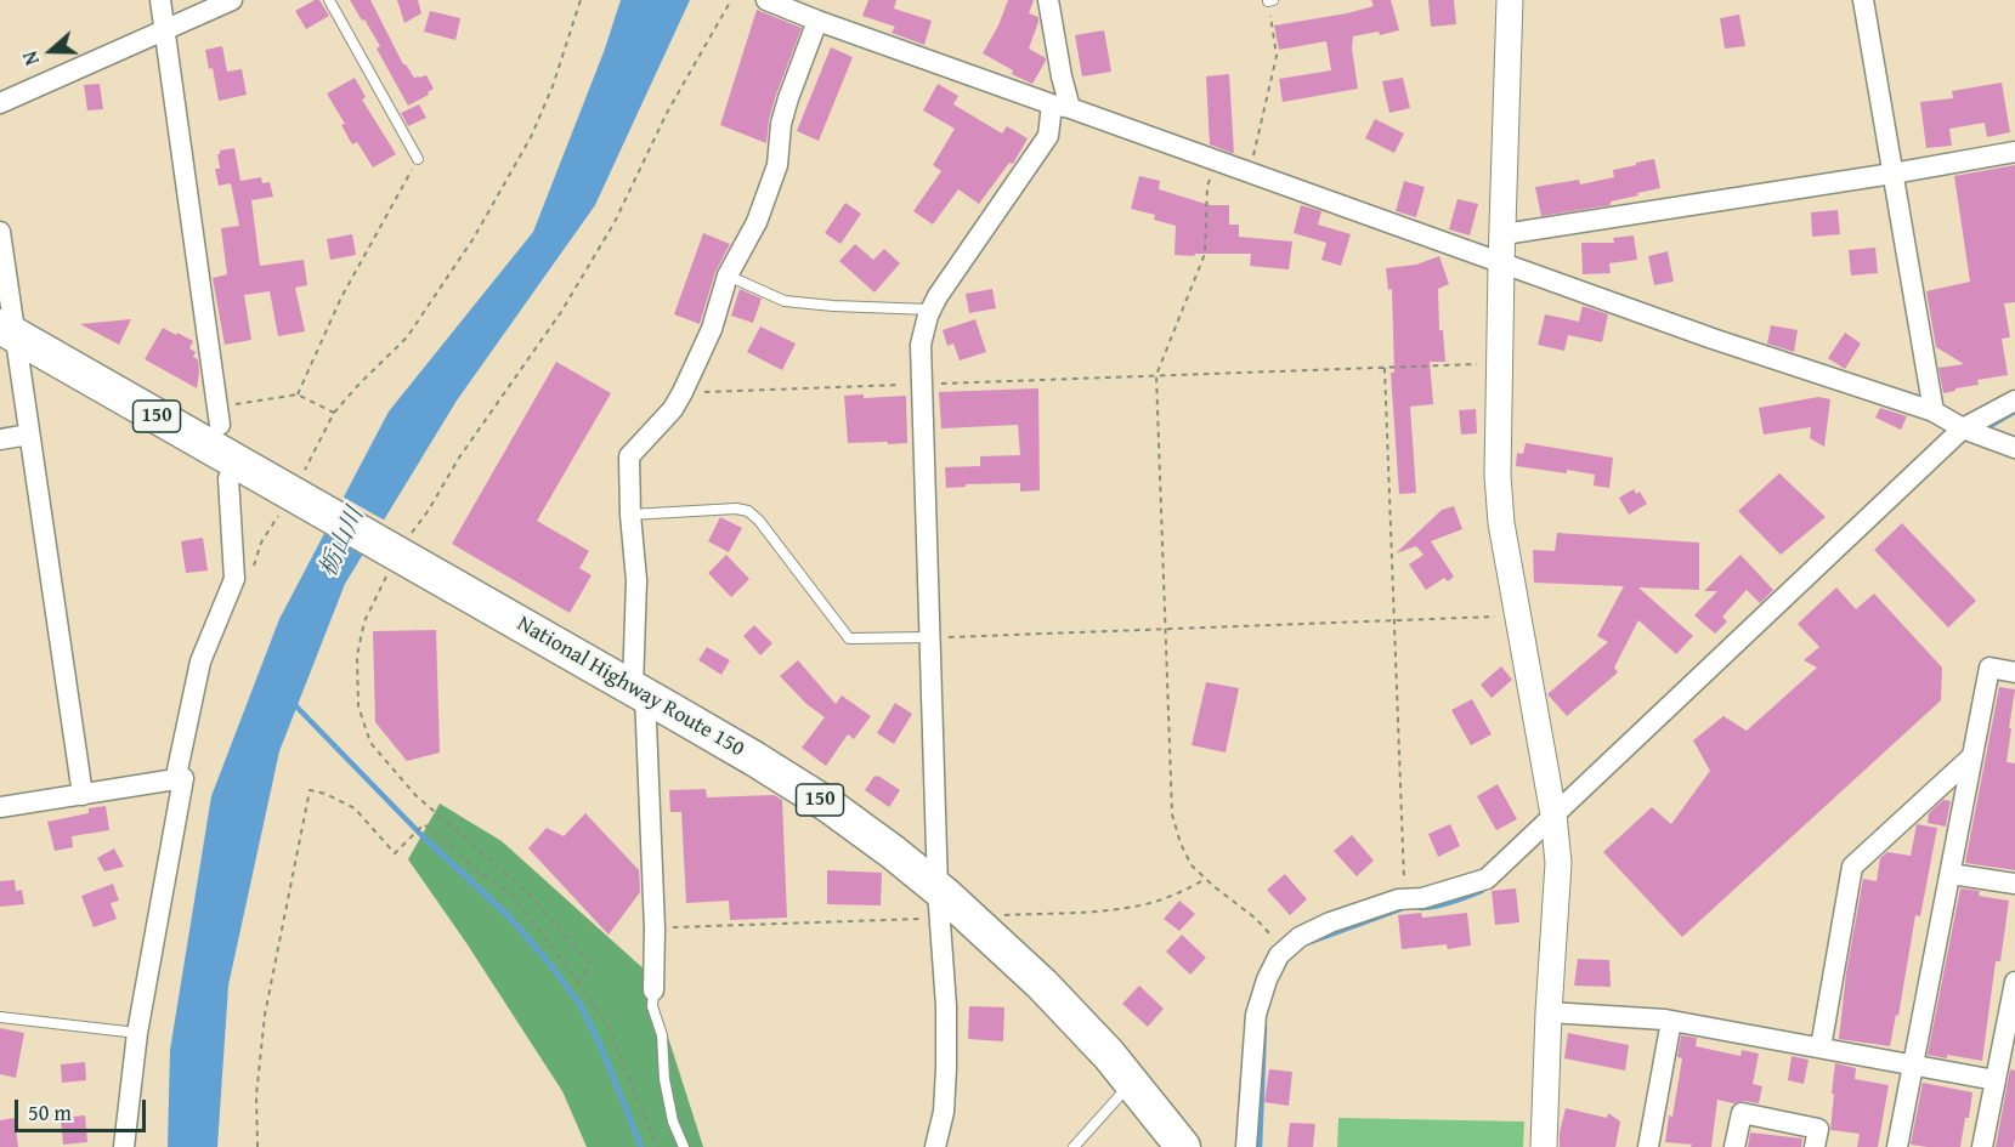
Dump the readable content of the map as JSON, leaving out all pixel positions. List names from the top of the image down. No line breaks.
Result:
{"streets":{"highway":["150","National Highway Route 150"]},"water":["栃山川"],"scale_bar":"50 m","north":"left"}
